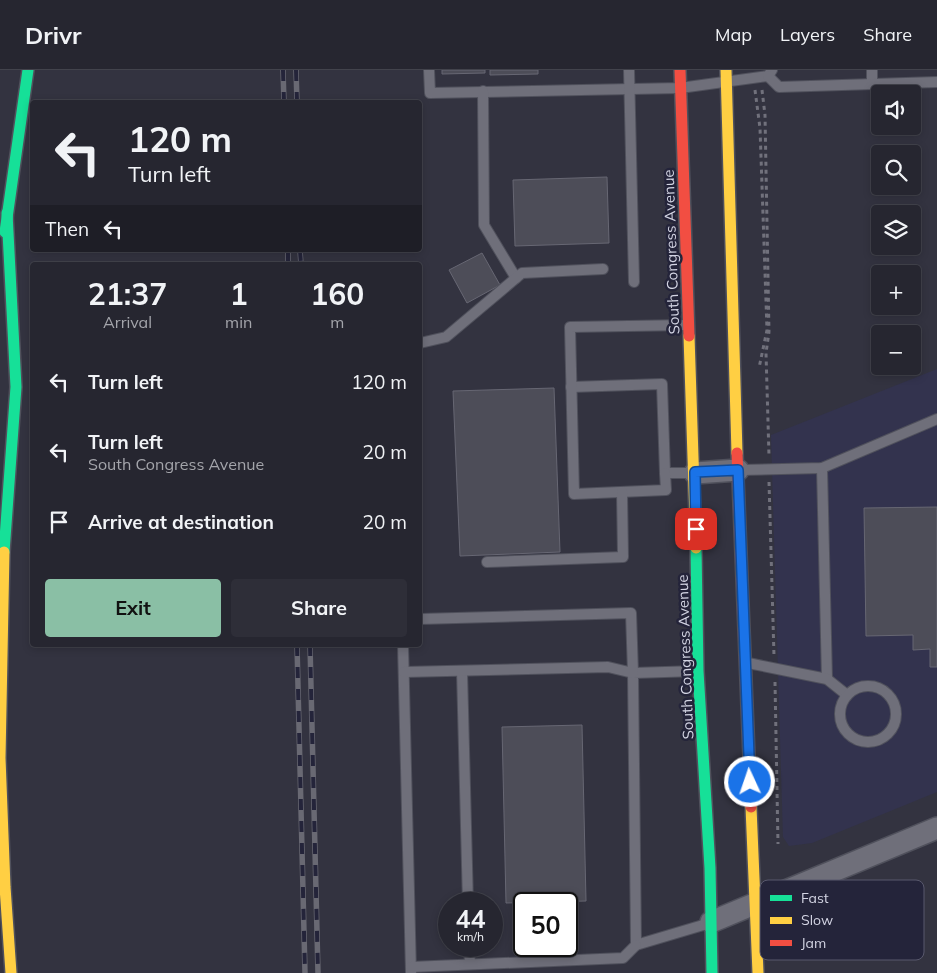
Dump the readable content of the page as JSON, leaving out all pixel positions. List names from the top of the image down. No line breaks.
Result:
{"streets":{"main road":["South Congress Avenue"]},"legend":["Fast","Slow","Jam"],"page":{"header":"Drivr","nav":["Map","Layers","Share"],"map_buttons":["+","−"],"turn":["120 m","Turn left"],"then":"Then","eta":["21:37","Arrival","1","min","160","m"],"list":[{"name":"Turn left","value":"120 m"},{"name":"Turn left","note":"South Congress Avenue","value":"20 m"},{"name":"Arrive at destination","value":"20 m"}],"buttons":["Exit","Share"],"speed":"44 km/h","limit":"50"}}
